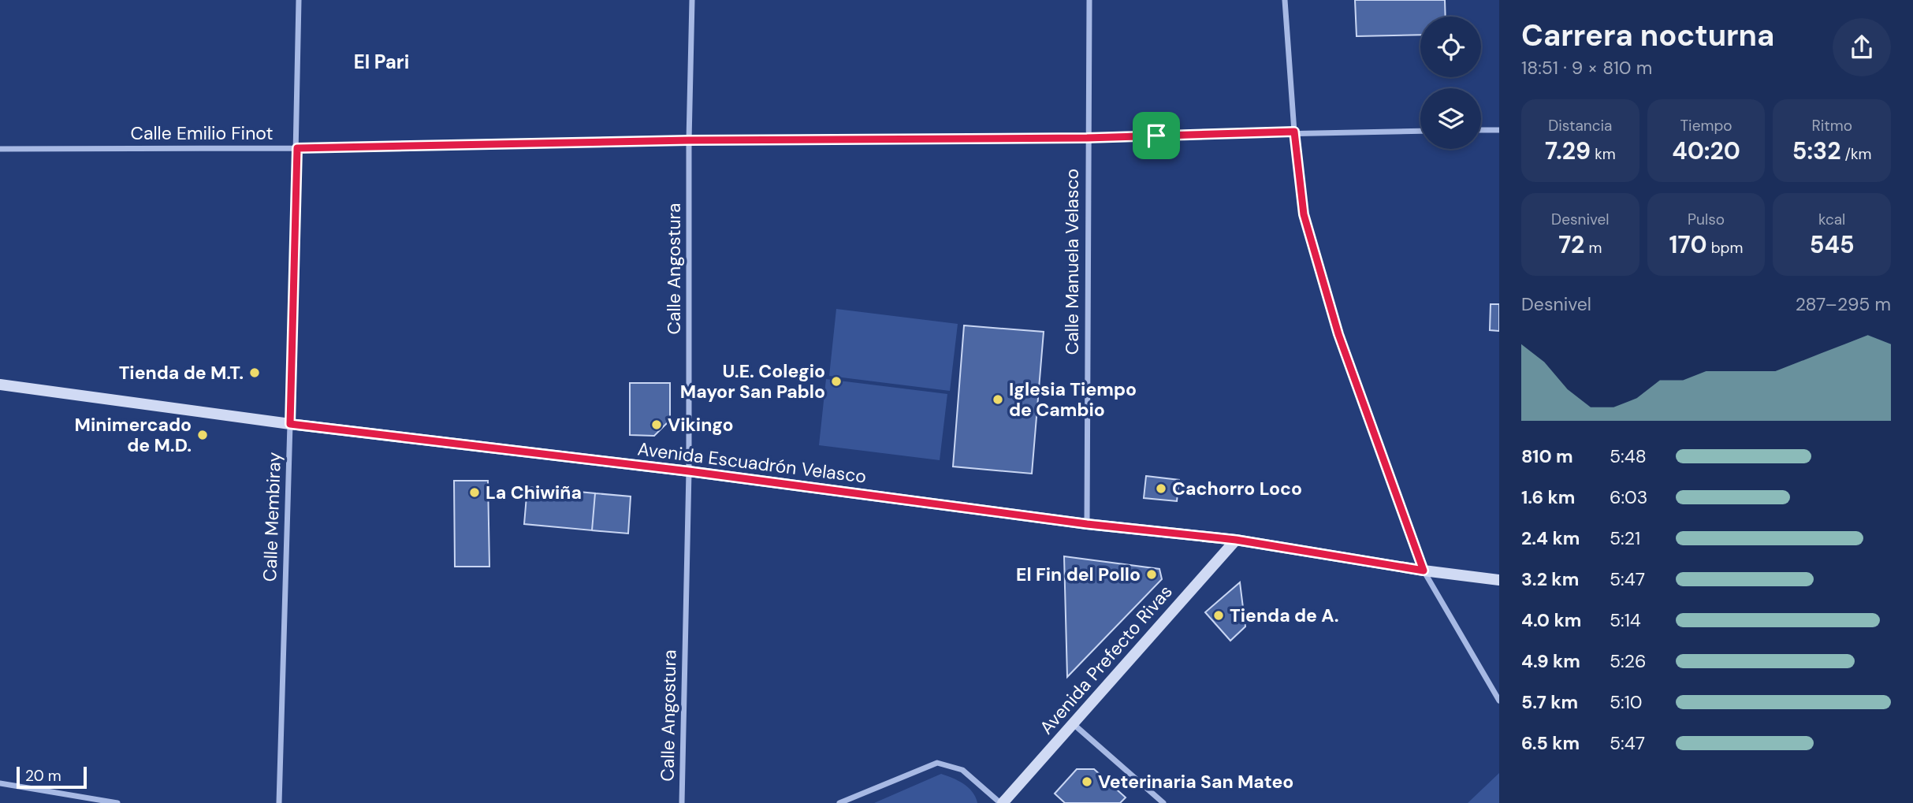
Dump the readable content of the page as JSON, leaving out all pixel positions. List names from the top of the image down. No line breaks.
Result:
{"streets":{"street":["Calle Emilio Finot","Calle Manuela Velasco","Calle Angostura","Avenida Escuadrón Velasco","Calle Membiray","Avenida Prefecto Rivas"]},"crossings":[["Calle Emilio Finot","Calle Manuela Velasco"],["Calle Emilio Finot","Calle Angostura"],["Calle Emilio Finot","Calle Membiray"],["Calle Manuela Velasco","Avenida Escuadrón Velasco"],["Calle Angostura","Avenida Escuadrón Velasco"],["Avenida Escuadrón Velasco","Calle Membiray"],["Avenida Escuadrón Velasco","Avenida Prefecto Rivas"]],"districts":["El Pari"],"places":["Tienda de M.T.","U.E. Colegio Mayor San Pablo","Iglesia Tiempo de Cambio","Vikingo","Minimercado de M.D.","Cachorro Loco","La Chiwiña","El Fin del Pollo","Tienda de A.","Veterinaria San Mateo"],"scale_bar":"20 m","page":{"heading":["Carrera nocturna","18:51 · 9 × 810 m"],"stats":[["Distancia","7.29 km"],["Tiempo","40:20"],["Ritmo","5:32 /km"],["Desnivel","72 m"],["Pulso","170 bpm"],["kcal","545"]],"chart":["Desnivel","287–295 m"],"list":[{"name":"810 m","note":"5:48"},{"name":"1.6 km","note":"6:03"},{"name":"2.4 km","note":"5:21"},{"name":"3.2 km","note":"5:47"},{"name":"4.0 km","note":"5:14"},{"name":"4.9 km","note":"5:26"},{"name":"5.7 km","note":"5:10"},{"name":"6.5 km","note":"5:47"}],"scale":"20 m"}}
